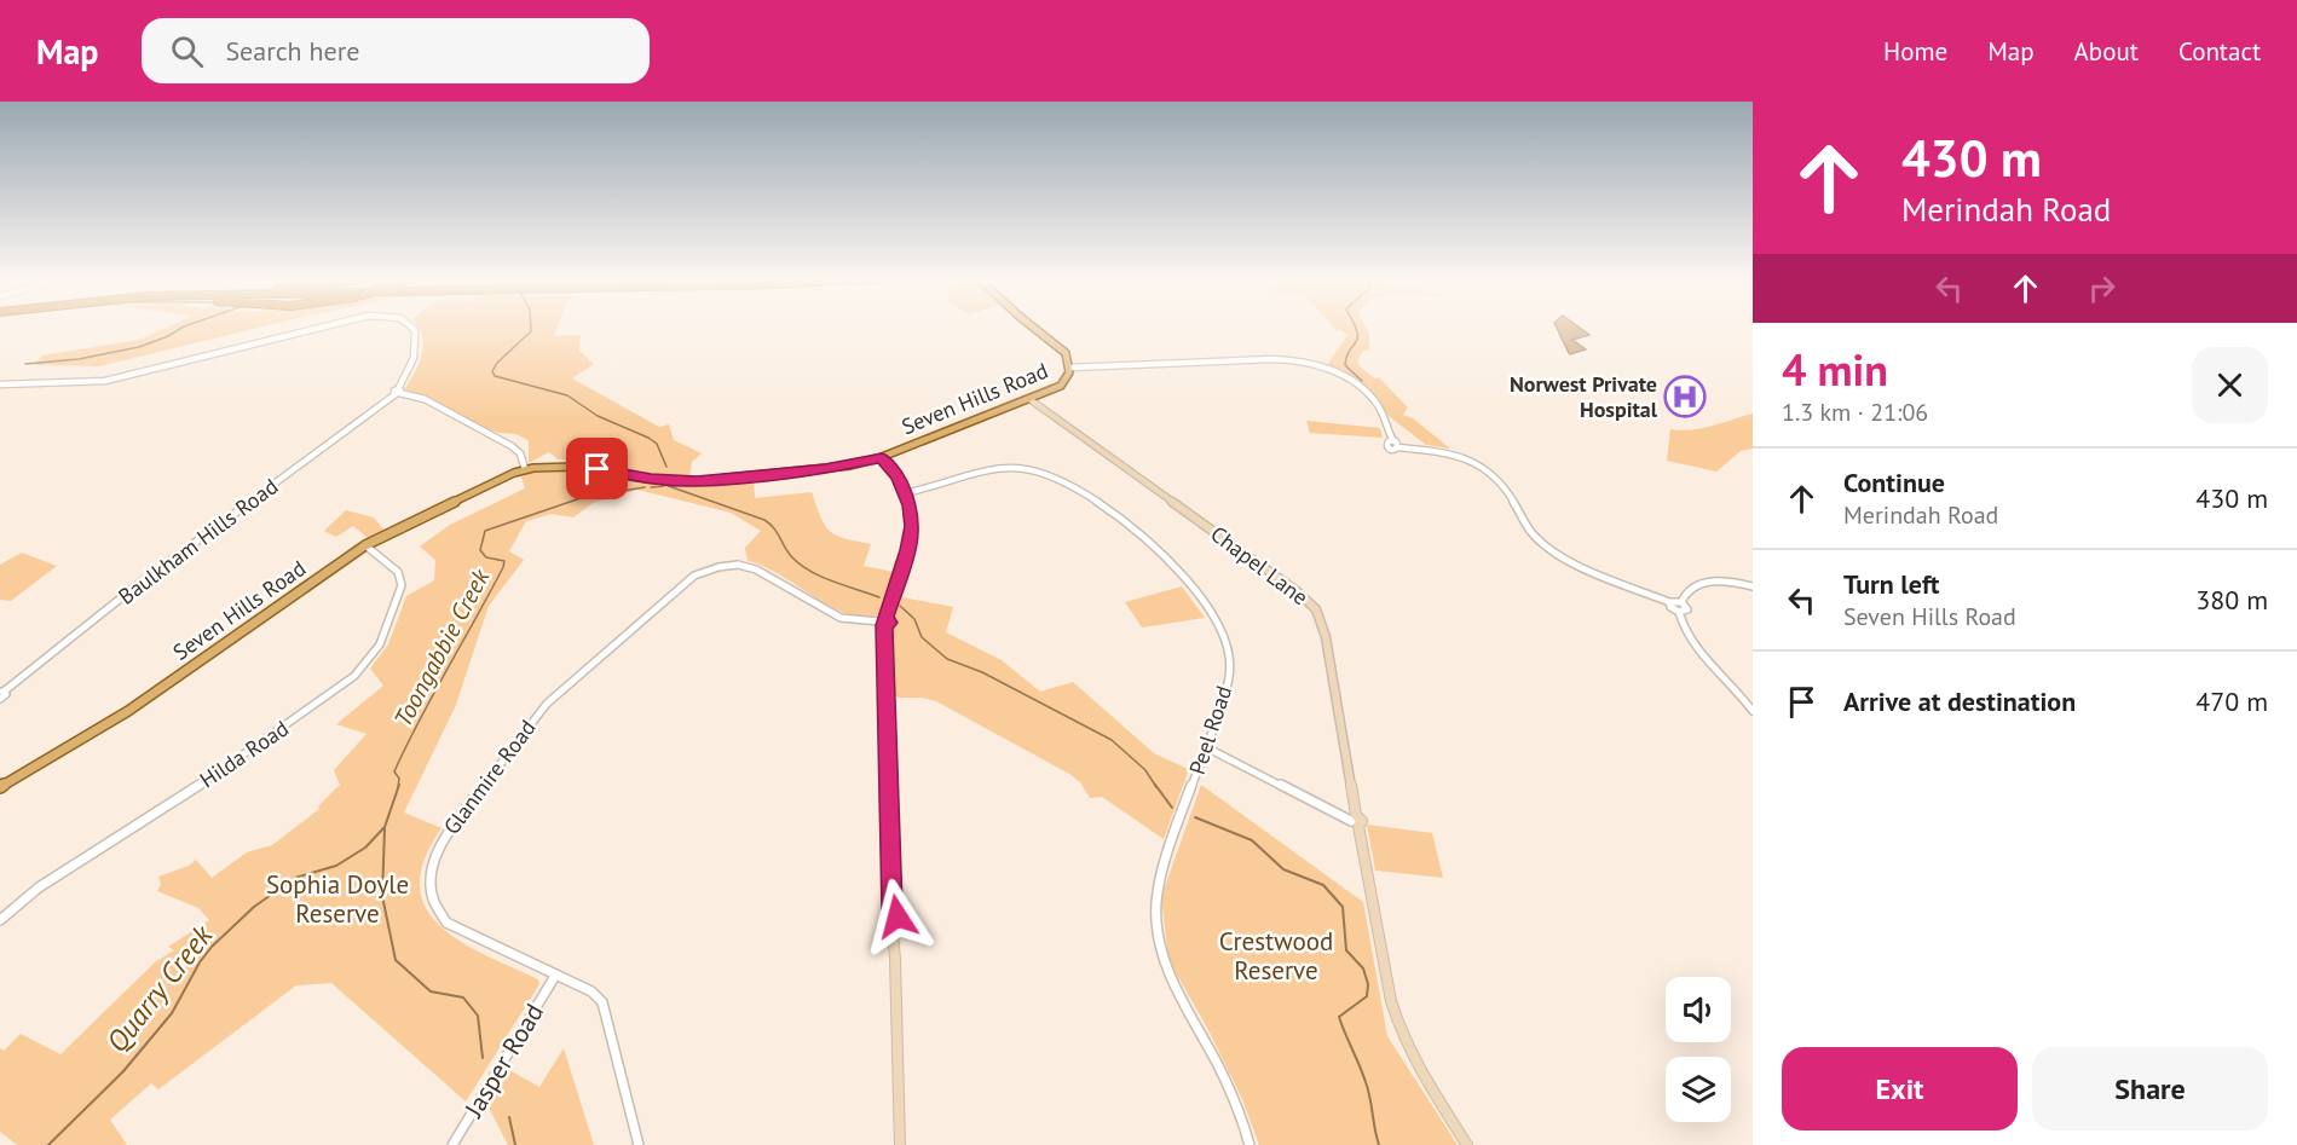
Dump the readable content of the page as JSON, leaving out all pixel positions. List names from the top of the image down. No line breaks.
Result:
{"streets":{"main road":["Seven Hills Road","Chapel Lane"],"street":["Baulkham Hills Road","Peel Road","Hilda Road","Glanmire Road","Jasper Road"]},"crossings":[["Seven Hills Road","Chapel Lane"],["Seven Hills Road","Hilda Road"],["Glanmire Road","Jasper Road"]],"water":["Toongabbie Creek","Quarry Creek"],"parks":["Sophia Doyle Reserve","Crestwood Reserve"],"places":{"hospital":["Norwest Private Hospital"]},"page":{"header":"Map","search":"Search here","nav":["Home","Map","About","Contact"],"turn":["430 m","Merindah Road"],"heading":["4 min","1.3 km · 21:06"],"list":[{"name":"Continue","note":"Merindah Road","value":"430 m"},{"name":"Turn left","note":"Seven Hills Road","value":"380 m"},{"name":"Arrive at destination","value":"470 m"}],"buttons":["Exit","Share"]}}
